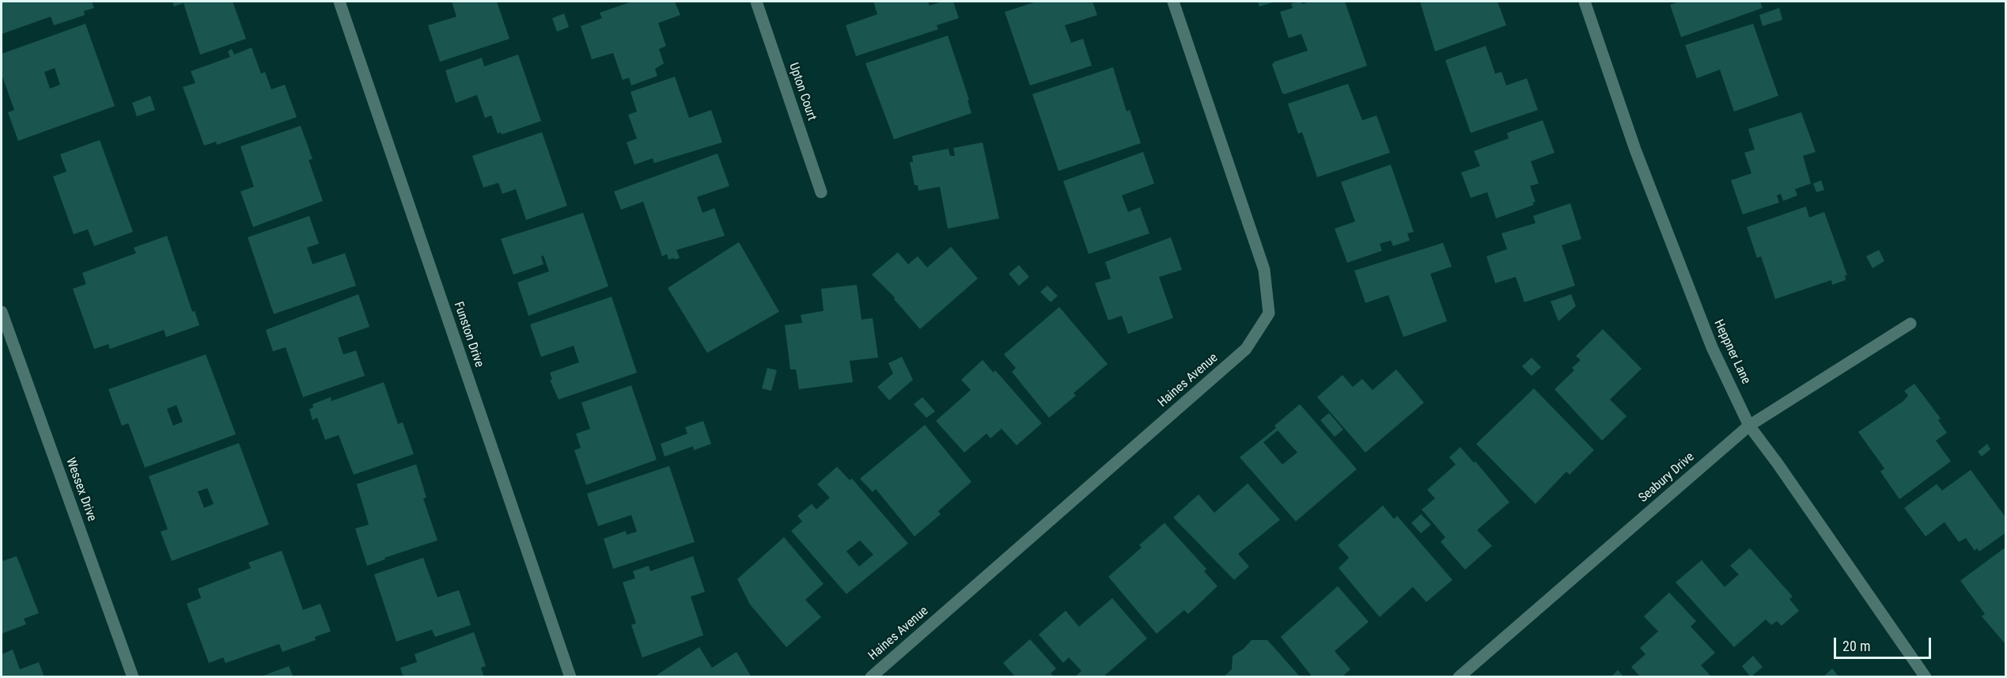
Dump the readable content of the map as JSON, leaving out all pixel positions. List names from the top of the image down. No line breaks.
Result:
{"streets":{"street":["Upton Court","Funston Drive","Heppner Lane","Haines Avenue","Seabury Drive","Wessex Drive"]},"crossings":[["Heppner Lane","Seabury Drive"]],"scale_bar":"20 m"}
